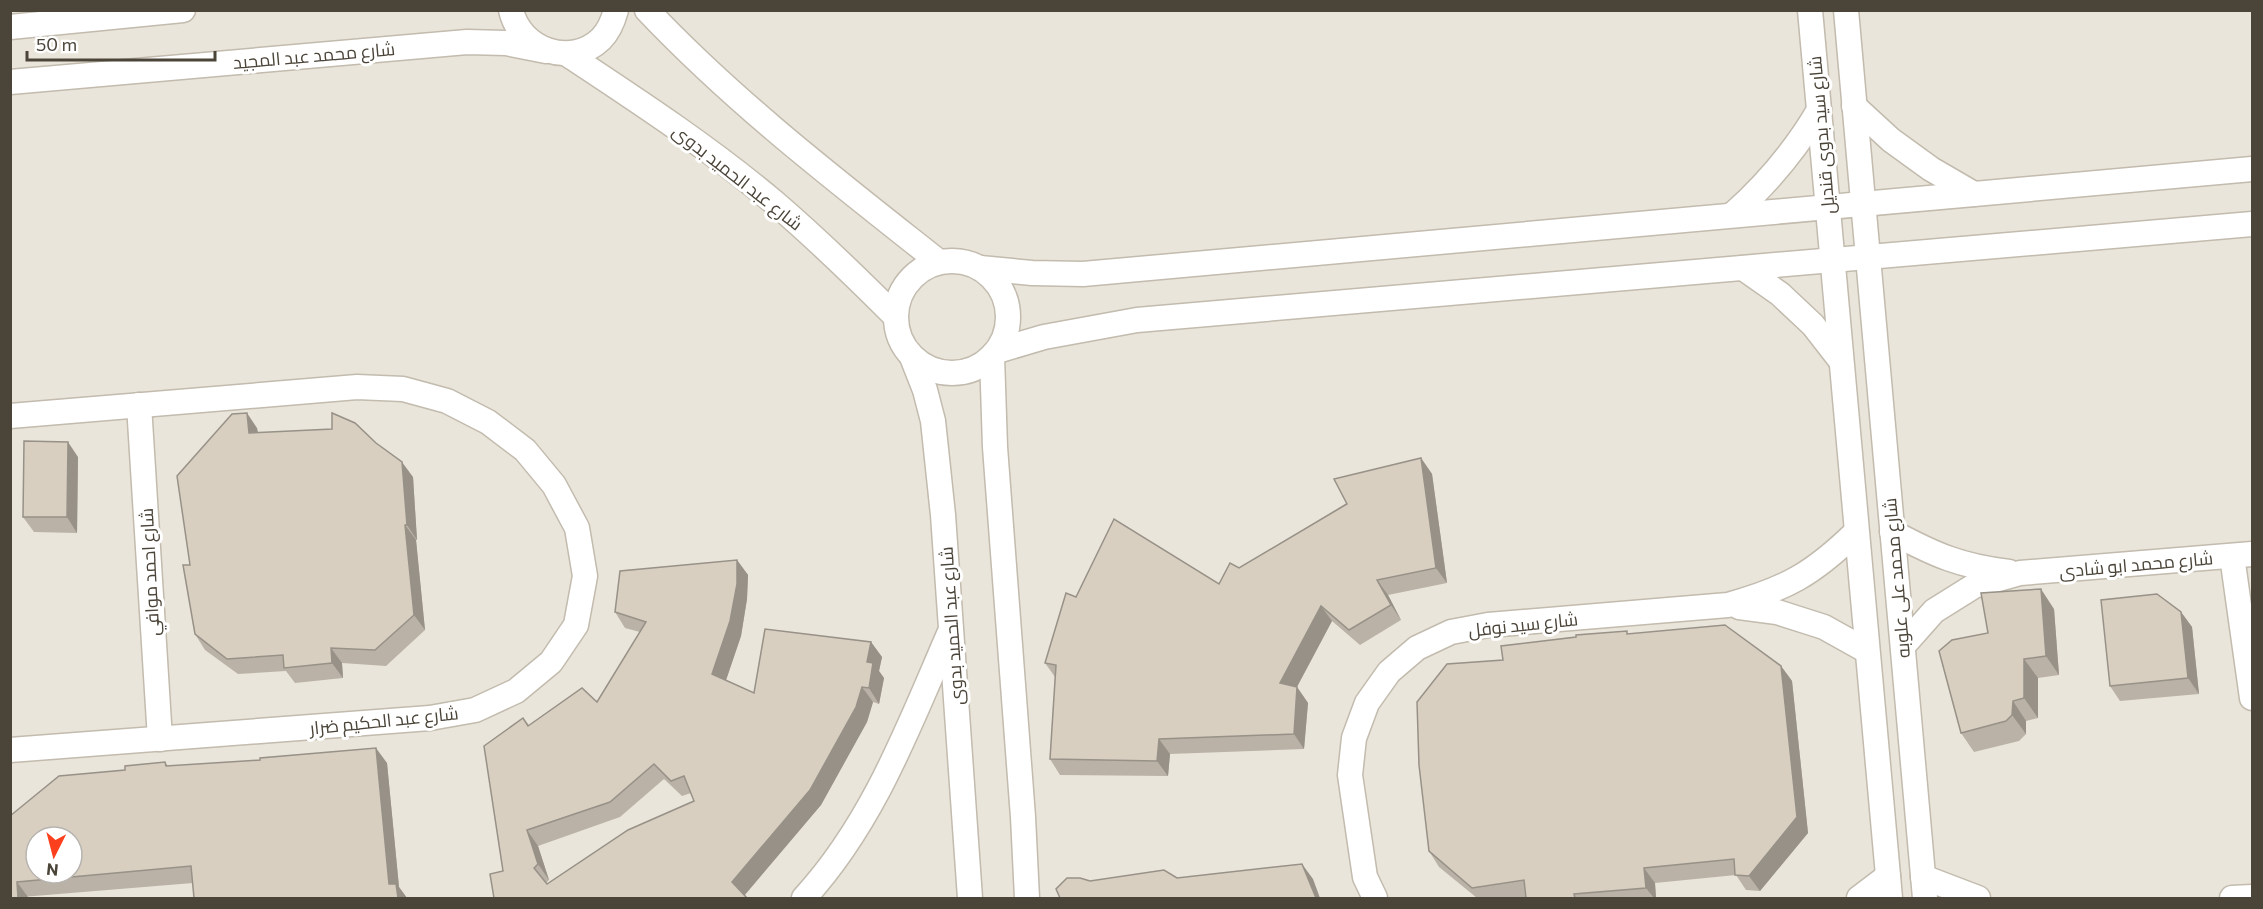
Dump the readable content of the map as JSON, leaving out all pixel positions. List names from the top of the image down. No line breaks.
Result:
{"streets":{"street":["شارع محمد عبد المجيد","شارع سيد بدوى قنديل","شارع عبد الحميد بدوى","شارع محمد ابو شادى","شارع احمد موافي","شارع محمد على علوبه","شارع سيد نوفل","شارع عبد الحكيم ضرار"]},"crossings":[["شارع محمد عبد المجيد","شارع عبد الحميد بدوى"],["شارع سيد بدوى قنديل","شارع محمد على علوبه"],["شارع محمد ابو شادى","شارع محمد على علوبه"],["شارع احمد موافي","شارع عبد الحكيم ضرار"],["شارع محمد على علوبه","شارع سيد نوفل"]],"scale_bar":"50 m","north":"bottom"}
